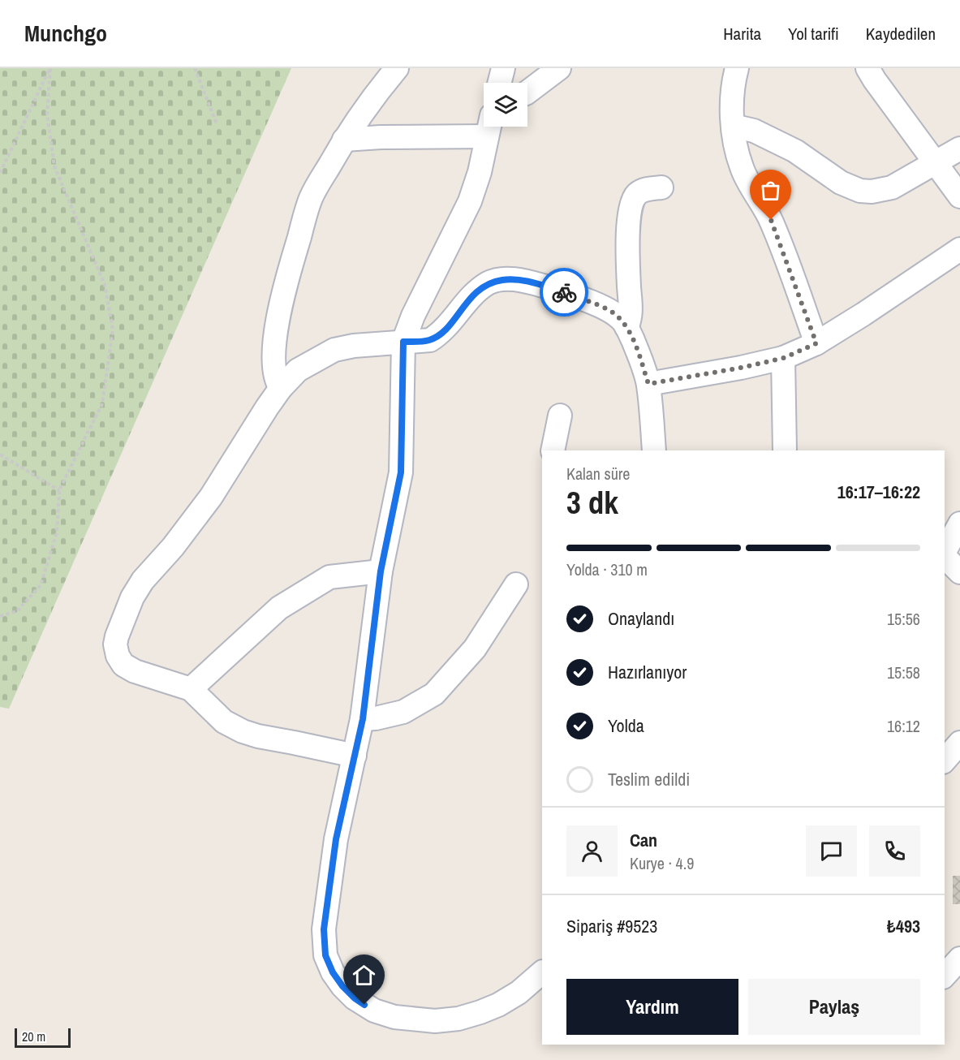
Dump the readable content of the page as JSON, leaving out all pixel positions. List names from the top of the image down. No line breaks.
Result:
{"scale_bar":"20 m","page":{"header":"Munchgo","nav":["Harita","Yol tarifi","Kaydedilen"],"heading":["3 dk","Kalan süre","16:17–16:22"],"panel":["Can","Kurye · 4.9","Sipariş #9523","₺493"],"bar":"Yolda · 310 m","list":[["Onaylandı","15:56"],["Hazırlanıyor","15:58"],["Yolda","16:12"],"Teslim edildi"],"buttons":["Yardım","Paylaş"],"scale":"20 m"}}
